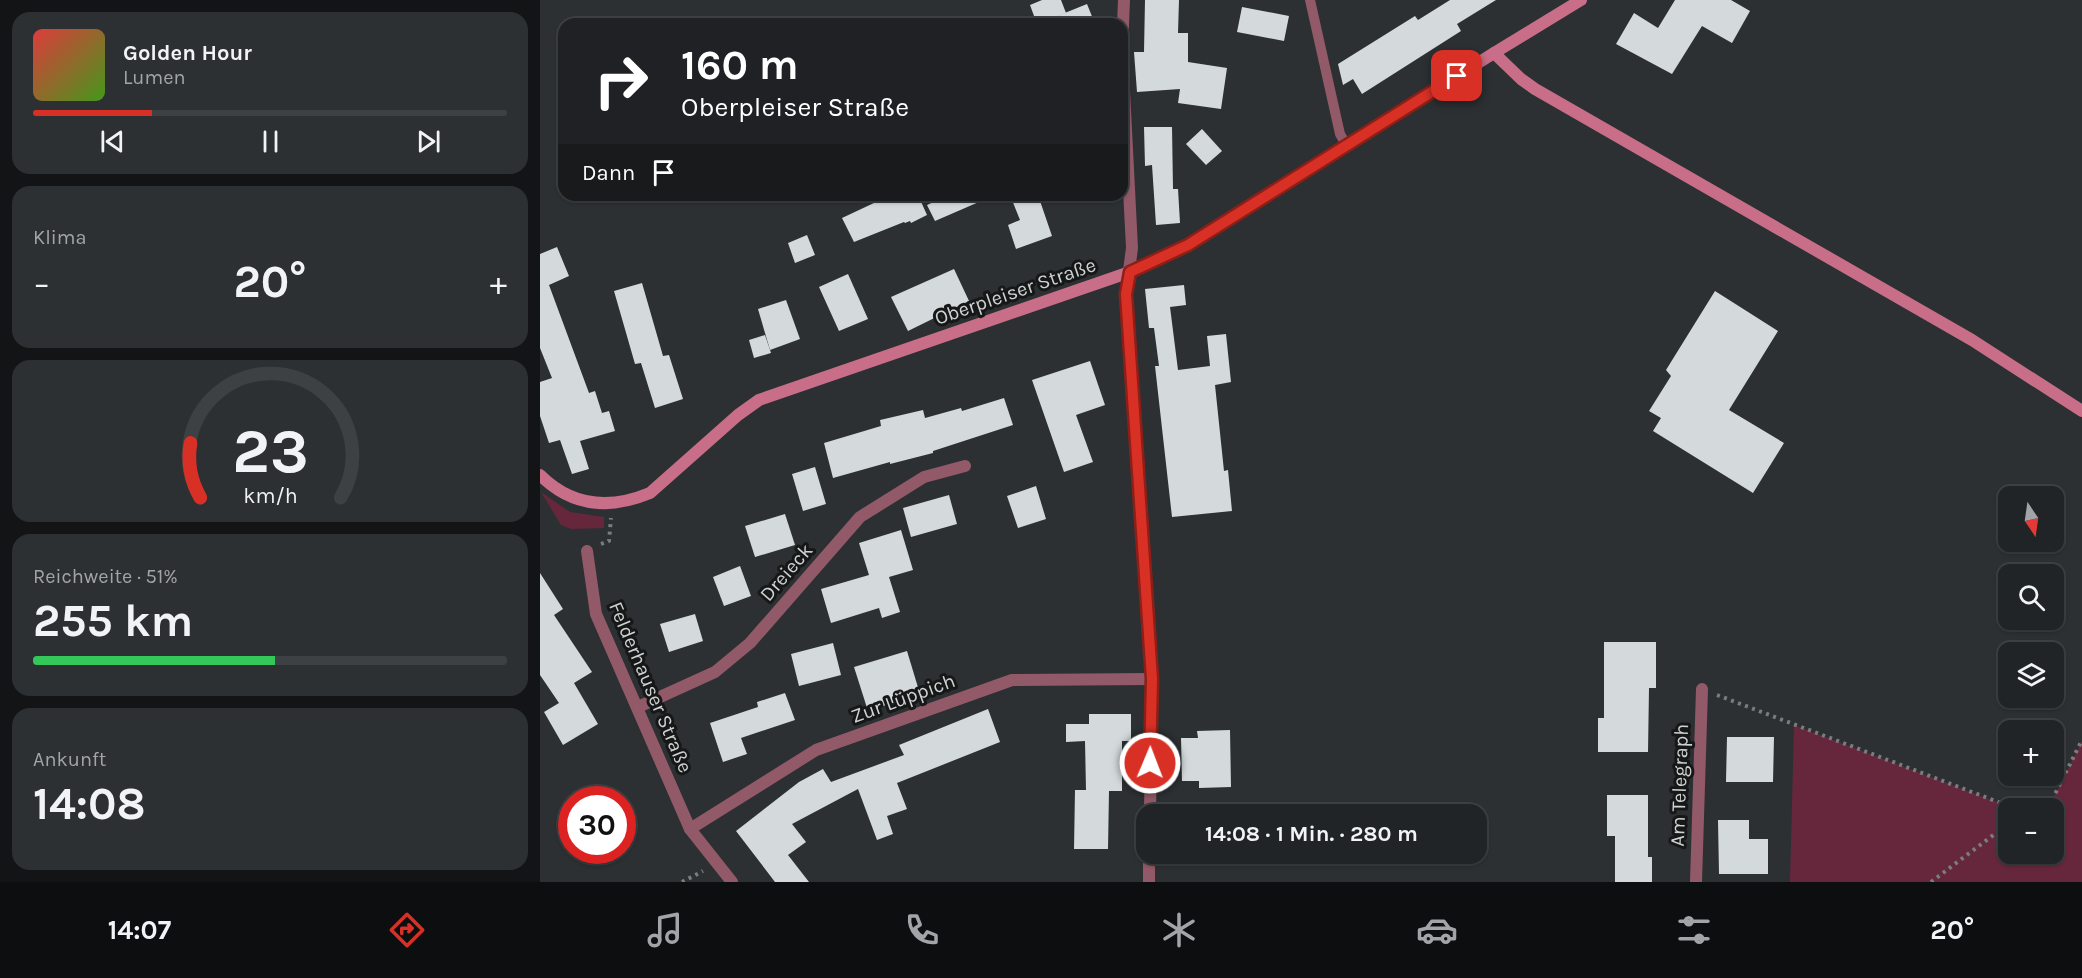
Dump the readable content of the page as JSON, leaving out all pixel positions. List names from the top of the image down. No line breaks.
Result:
{"streets":{"main road":["Oberpleiser Straße"],"street":["Dreieck","Felderhauser Straße","Zur Lüppich","Am Telegraph"]},"crossings":[["Dreieck","Felderhauser Straße"],["Felderhauser Straße","Zur Lüppich"]],"north":"bottom","page":{"turn":["160 m","Oberpleiser Straße"],"song":["Golden Hour","Lumen"],"then":"Dann","tile":["Klima",["Reichweite · 51%","255 km"],["Ankunft","14:08"]],"heat":["−","20°","+"],"map_buttons":["+","−"],"limit":"30","trip":"14:08 · 1 Min. · 280 m","tabs":["14:07","20°"],"gauge":["23","km/h"]}}
